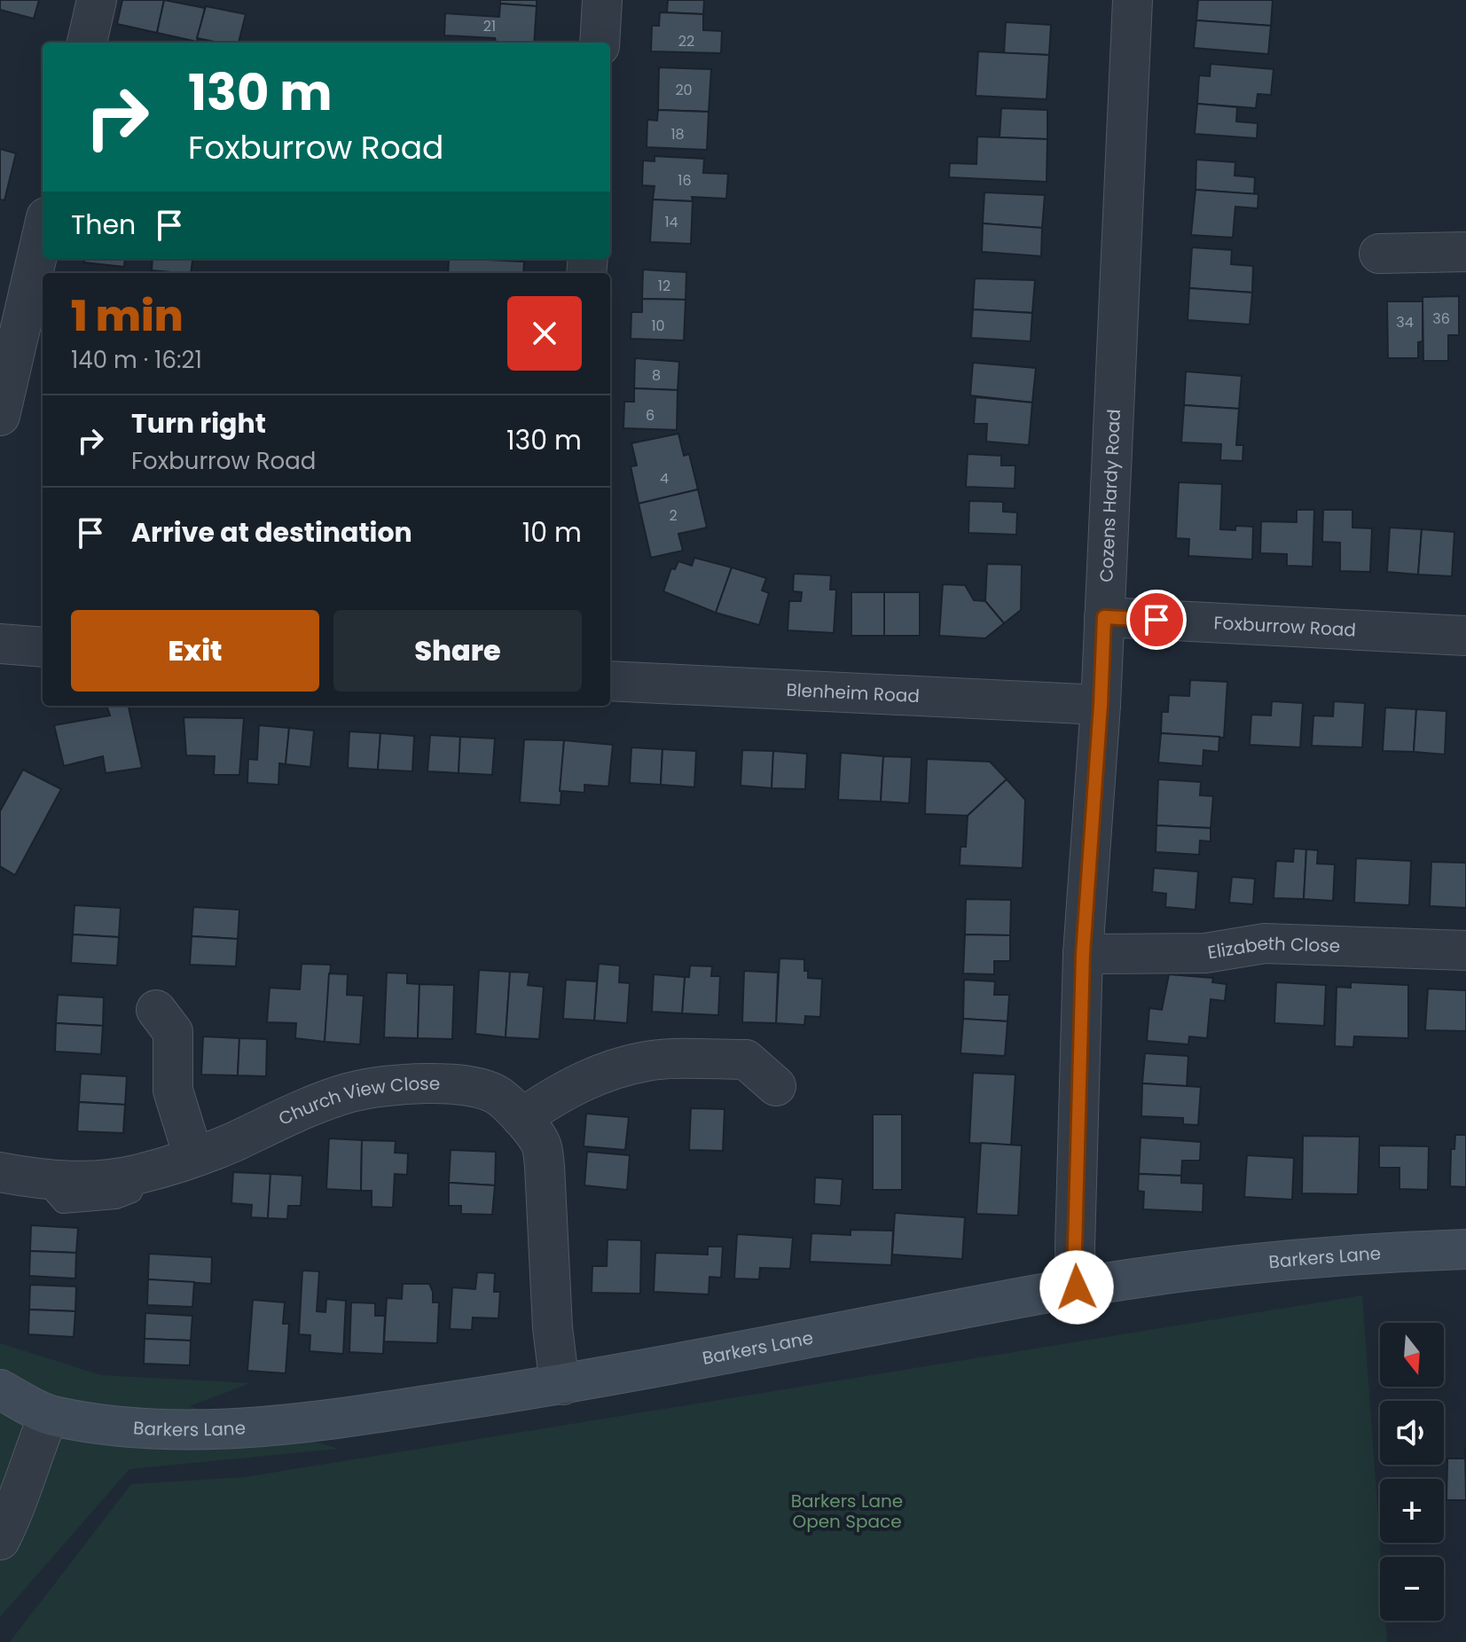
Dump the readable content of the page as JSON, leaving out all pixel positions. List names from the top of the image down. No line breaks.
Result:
{"streets":{"street":["Cozens Hardy Road","Foxburrow Road","Blenheim Road","Elizabeth Close","Church View Close","Barkers Lane"]},"crossings":[["Cozens Hardy Road","Foxburrow Road"],["Cozens Hardy Road","Blenheim Road"],["Cozens Hardy Road","Elizabeth Close"],["Cozens Hardy Road","Barkers Lane"],["Church View Close","Barkers Lane"]],"parks":["Barkers Lane Open Space"],"house_numbers":["21","22","20","18","16","14","12","36","34","10","8","6","4","2"],"north":"bottom","page":{"turn":["130 m","Foxburrow Road"],"then":"Then","heading":["1 min","140 m · 16:21"],"list":[{"name":"Turn right","note":"Foxburrow Road","value":"130 m"},{"name":"Arrive at destination","value":"10 m"}],"buttons":["Exit","Share"],"map_buttons":["+","−"]}}
